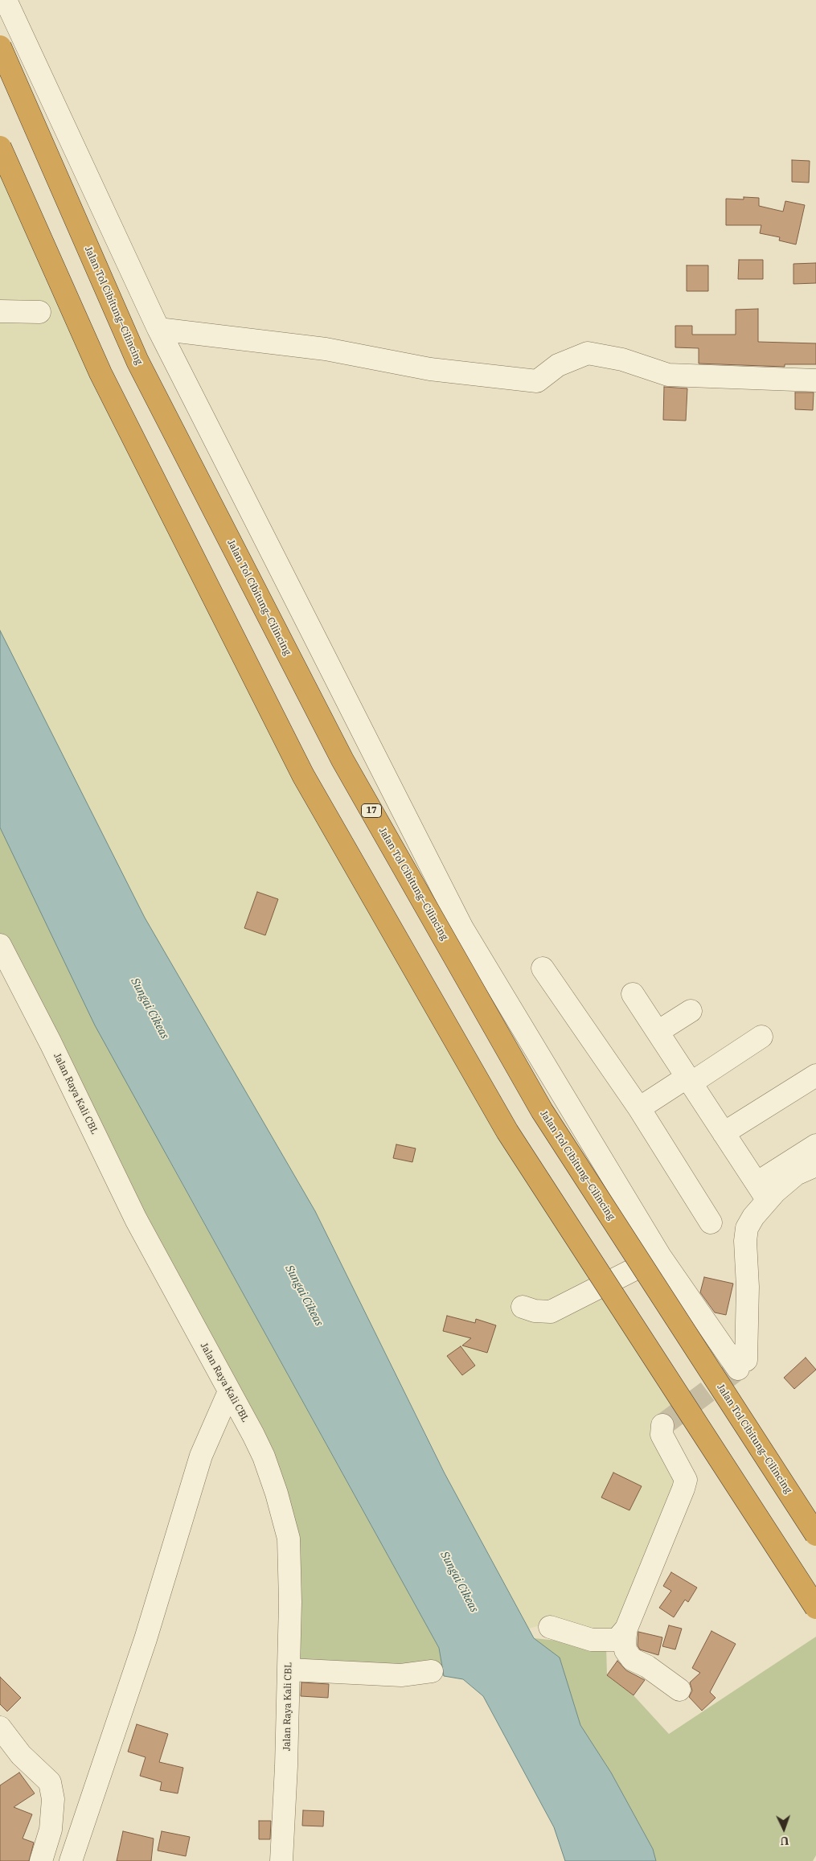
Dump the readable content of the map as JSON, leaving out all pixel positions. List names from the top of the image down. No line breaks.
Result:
{"streets":{"highway":["Jalan Tol Cibitung–Cilincing","17"],"street":["Jalan Raya Kali CBL"]},"water":["Sungai Cikeas"],"north":"bottom"}
